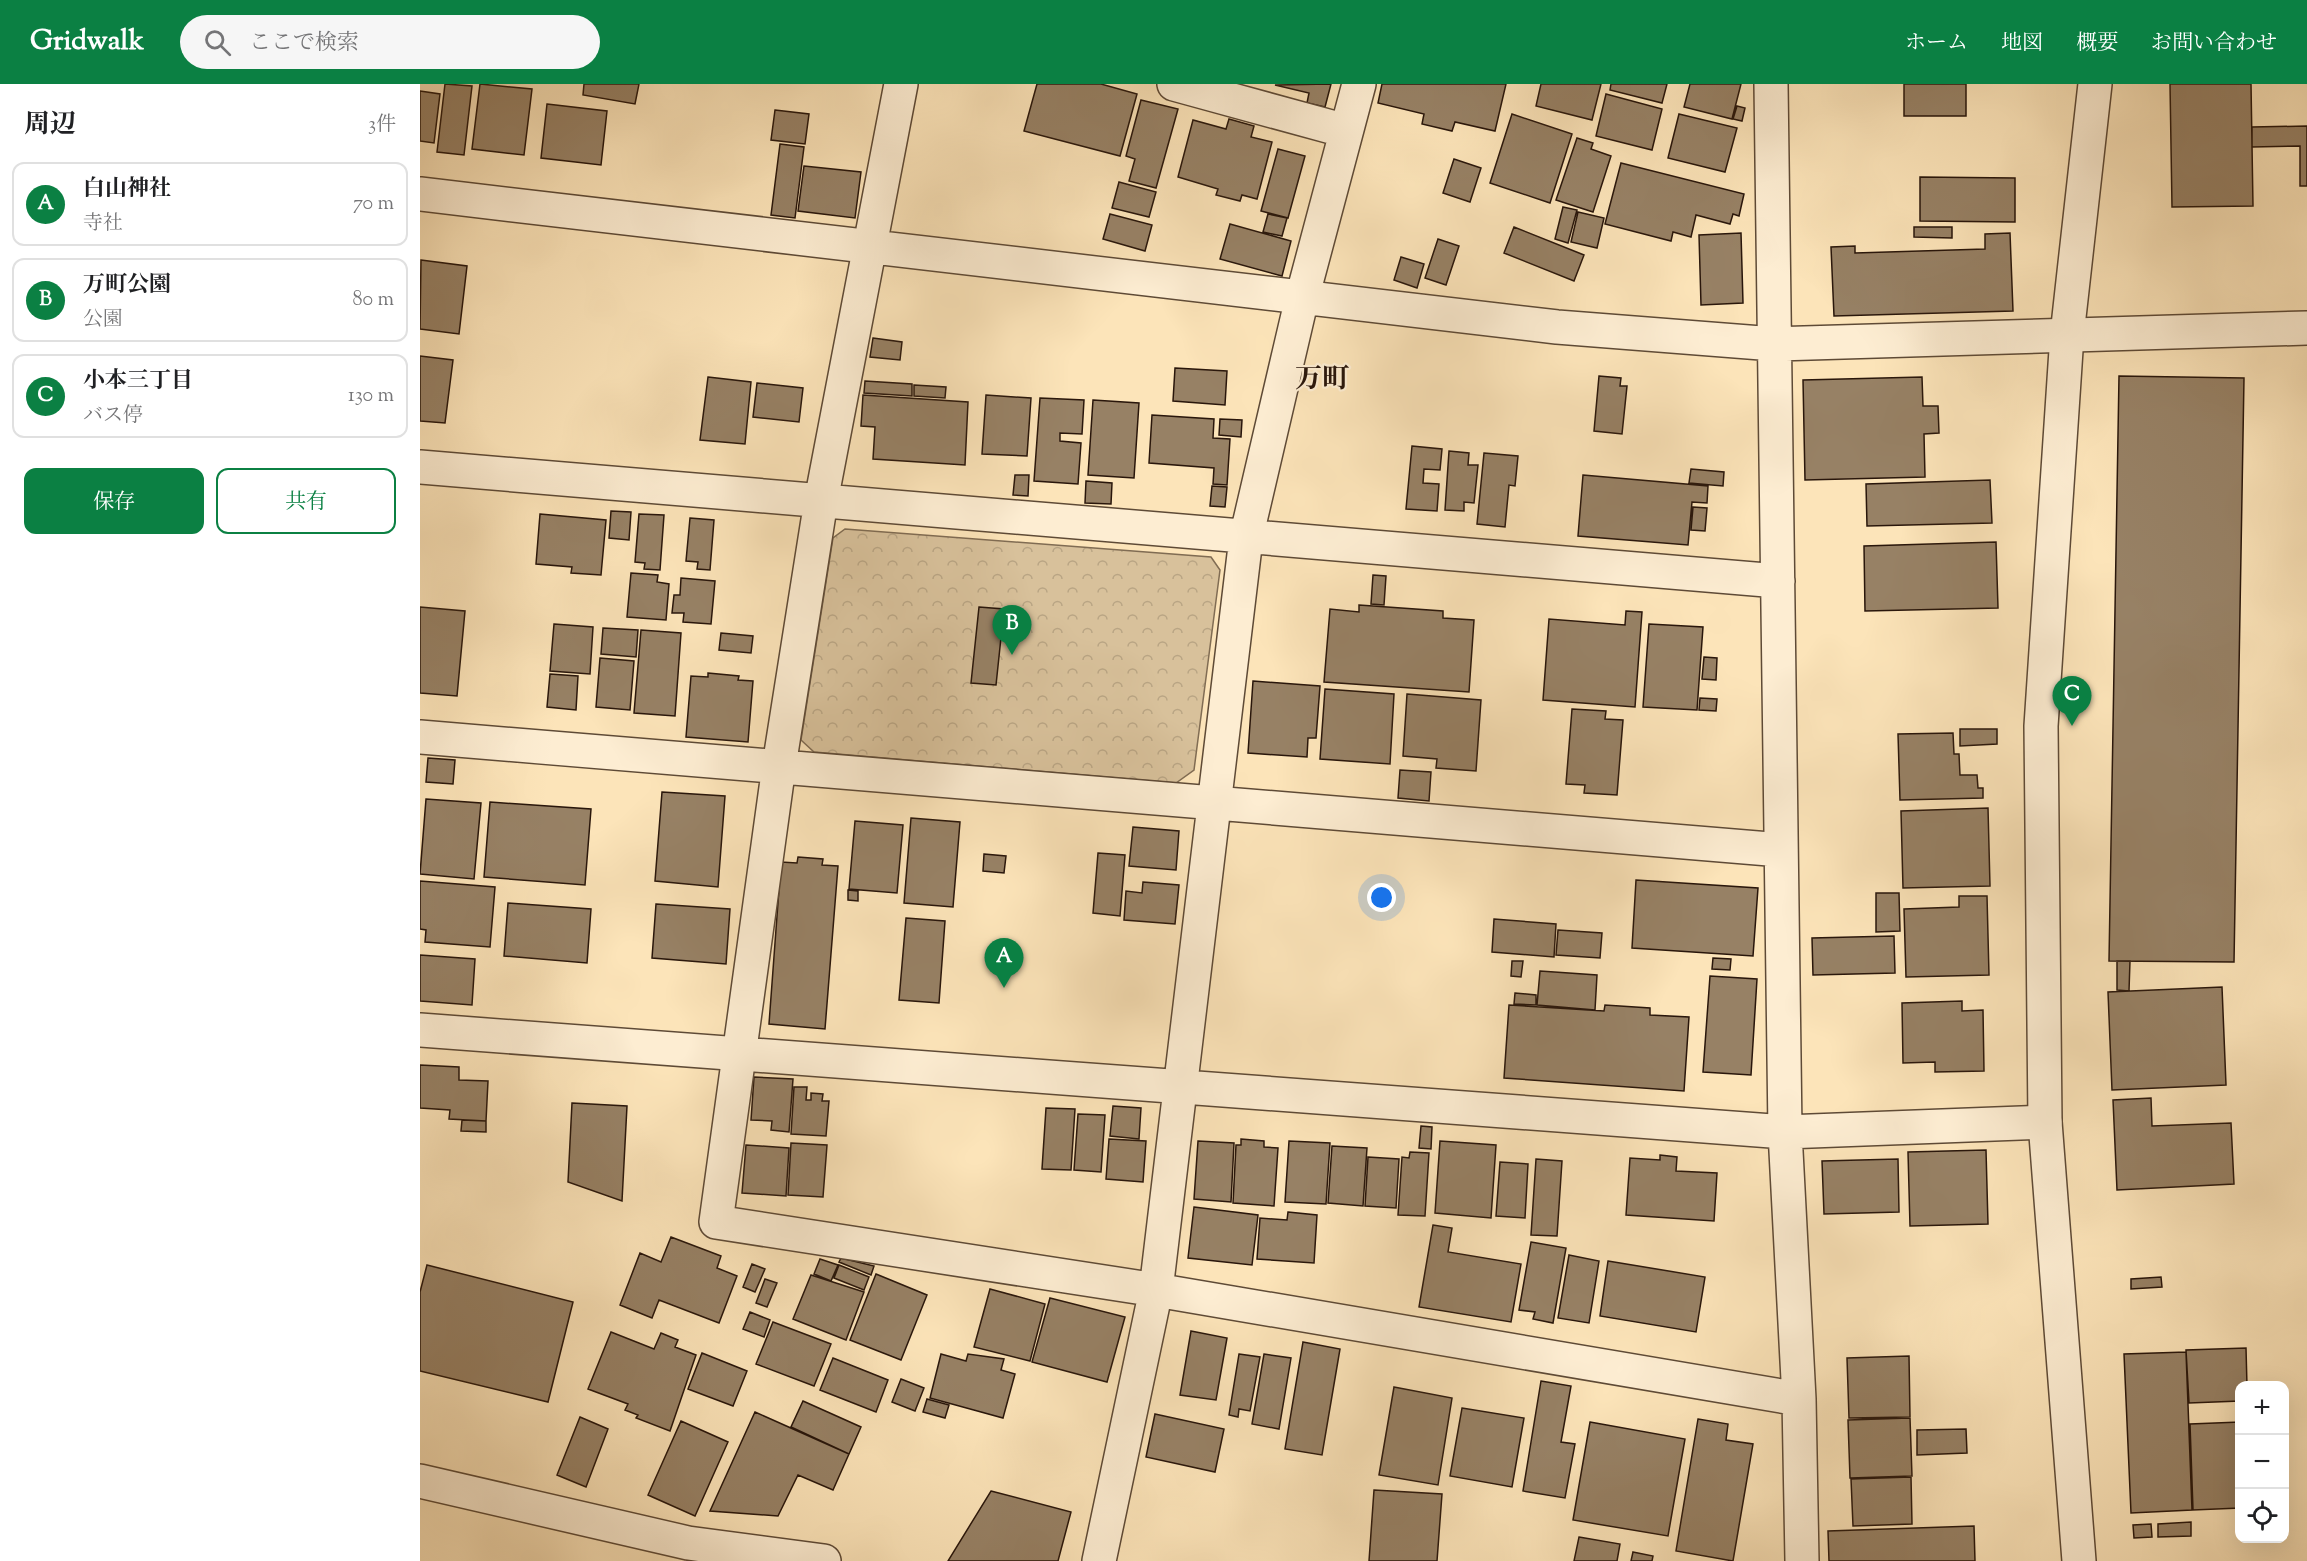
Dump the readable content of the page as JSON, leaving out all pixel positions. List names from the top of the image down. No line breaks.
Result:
{"districts":["万町"],"page":{"header":"Gridwalk","search":"ここで検索","nav":["ホーム","地図","概要","お問い合わせ"],"heading":["周辺","3件"],"list":[{"mark":"A","name":"白山神社","note":"寺社","value":"70 m"},{"mark":"B","name":"万町公園","note":"公園","value":"80 m"},{"mark":"C","name":"小本三丁目","note":"バス停","value":"130 m"}],"buttons":["保存","共有"],"pins":["B","C","A"],"map_buttons":["+","−"]}}
